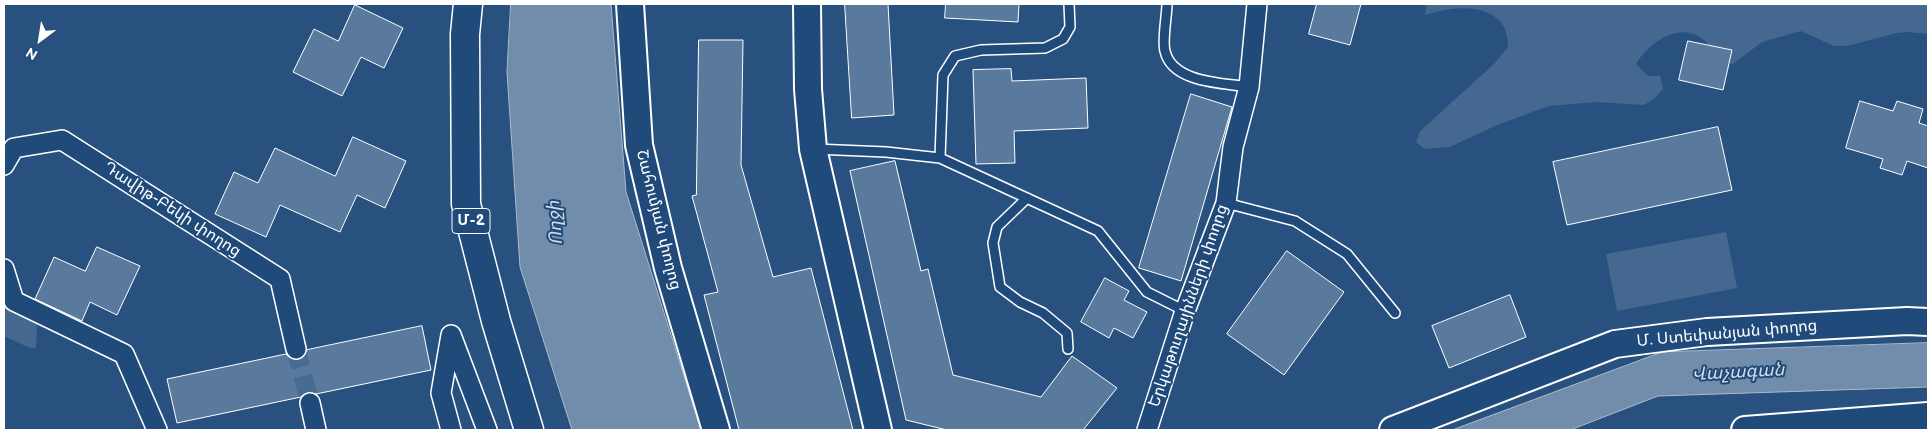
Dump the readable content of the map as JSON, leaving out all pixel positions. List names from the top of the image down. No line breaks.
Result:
{"streets":{"highway":["Մ-2"],"street":["Դավիթ-Բեկի փողոց","Շահումյան փողոց","Երկաթուղայինների փողոց","Մ. Ստեփանյան փողոց"]},"water":["Ողջի","Վաչագան"],"north":"bottom left"}
